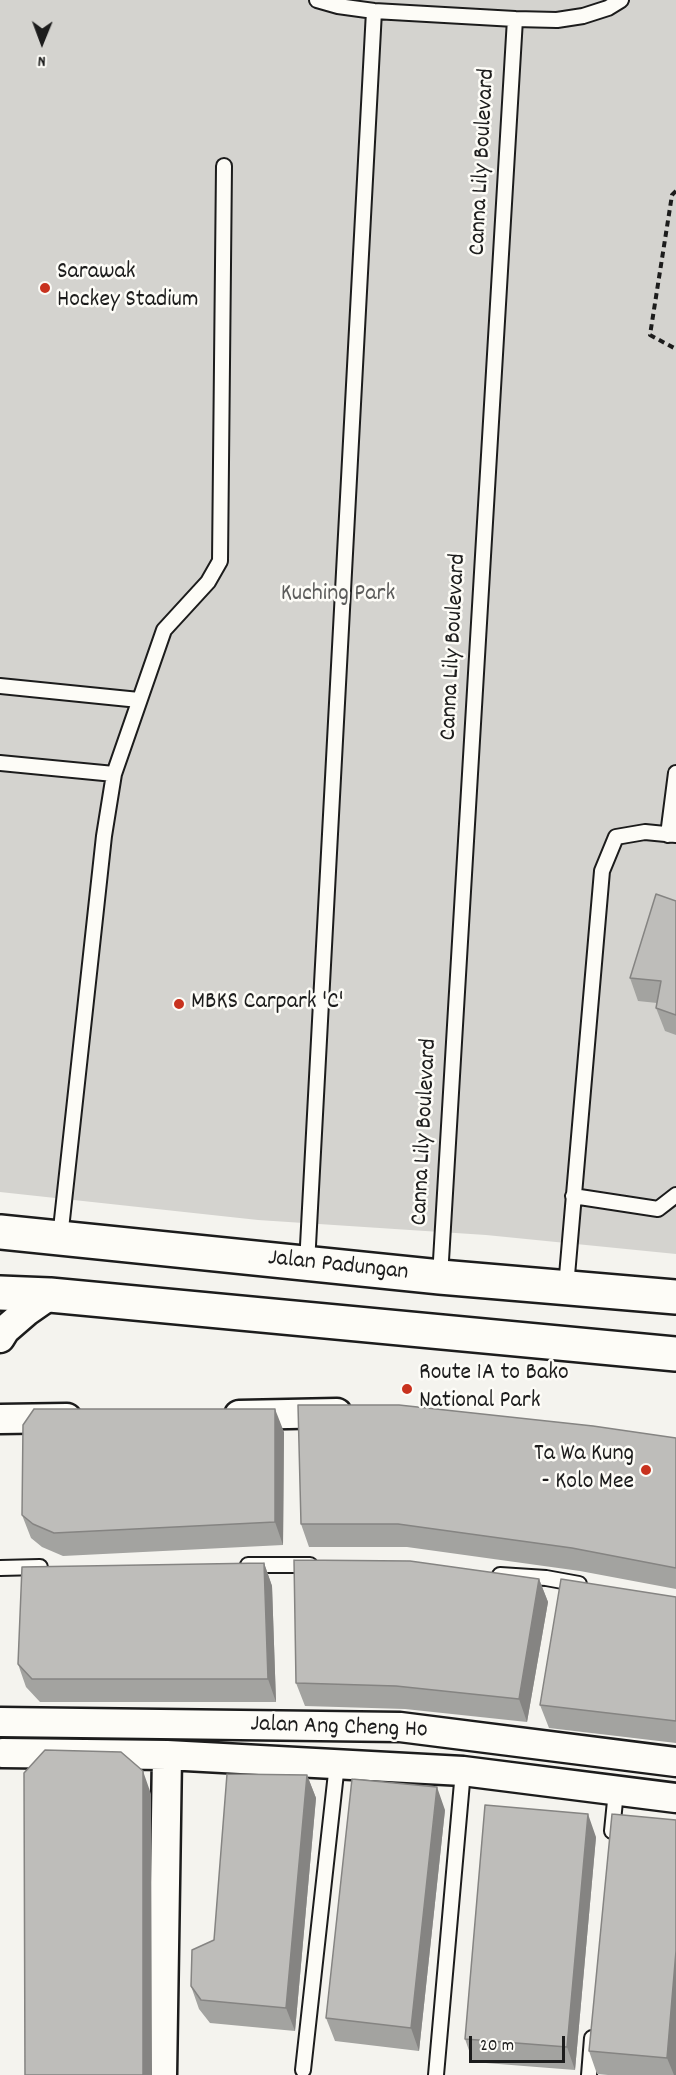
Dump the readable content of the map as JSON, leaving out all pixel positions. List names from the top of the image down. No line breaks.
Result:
{"streets":{"main road":["Jalan Padungan"],"street":["Jalan Ang Cheng Ho"],"lane":["Canna Lily Boulevard"]},"crossings":[["Canna Lily Boulevard","Jalan Padungan"]],"parks":["Kuching Park"],"places":["Sarawak Hockey Stadium","MBKS Carpark 'C'","Route 1A to Bako National Park","Ta Wa Kung - Kolo Mee"],"scale_bar":"20 m","north":"bottom"}
